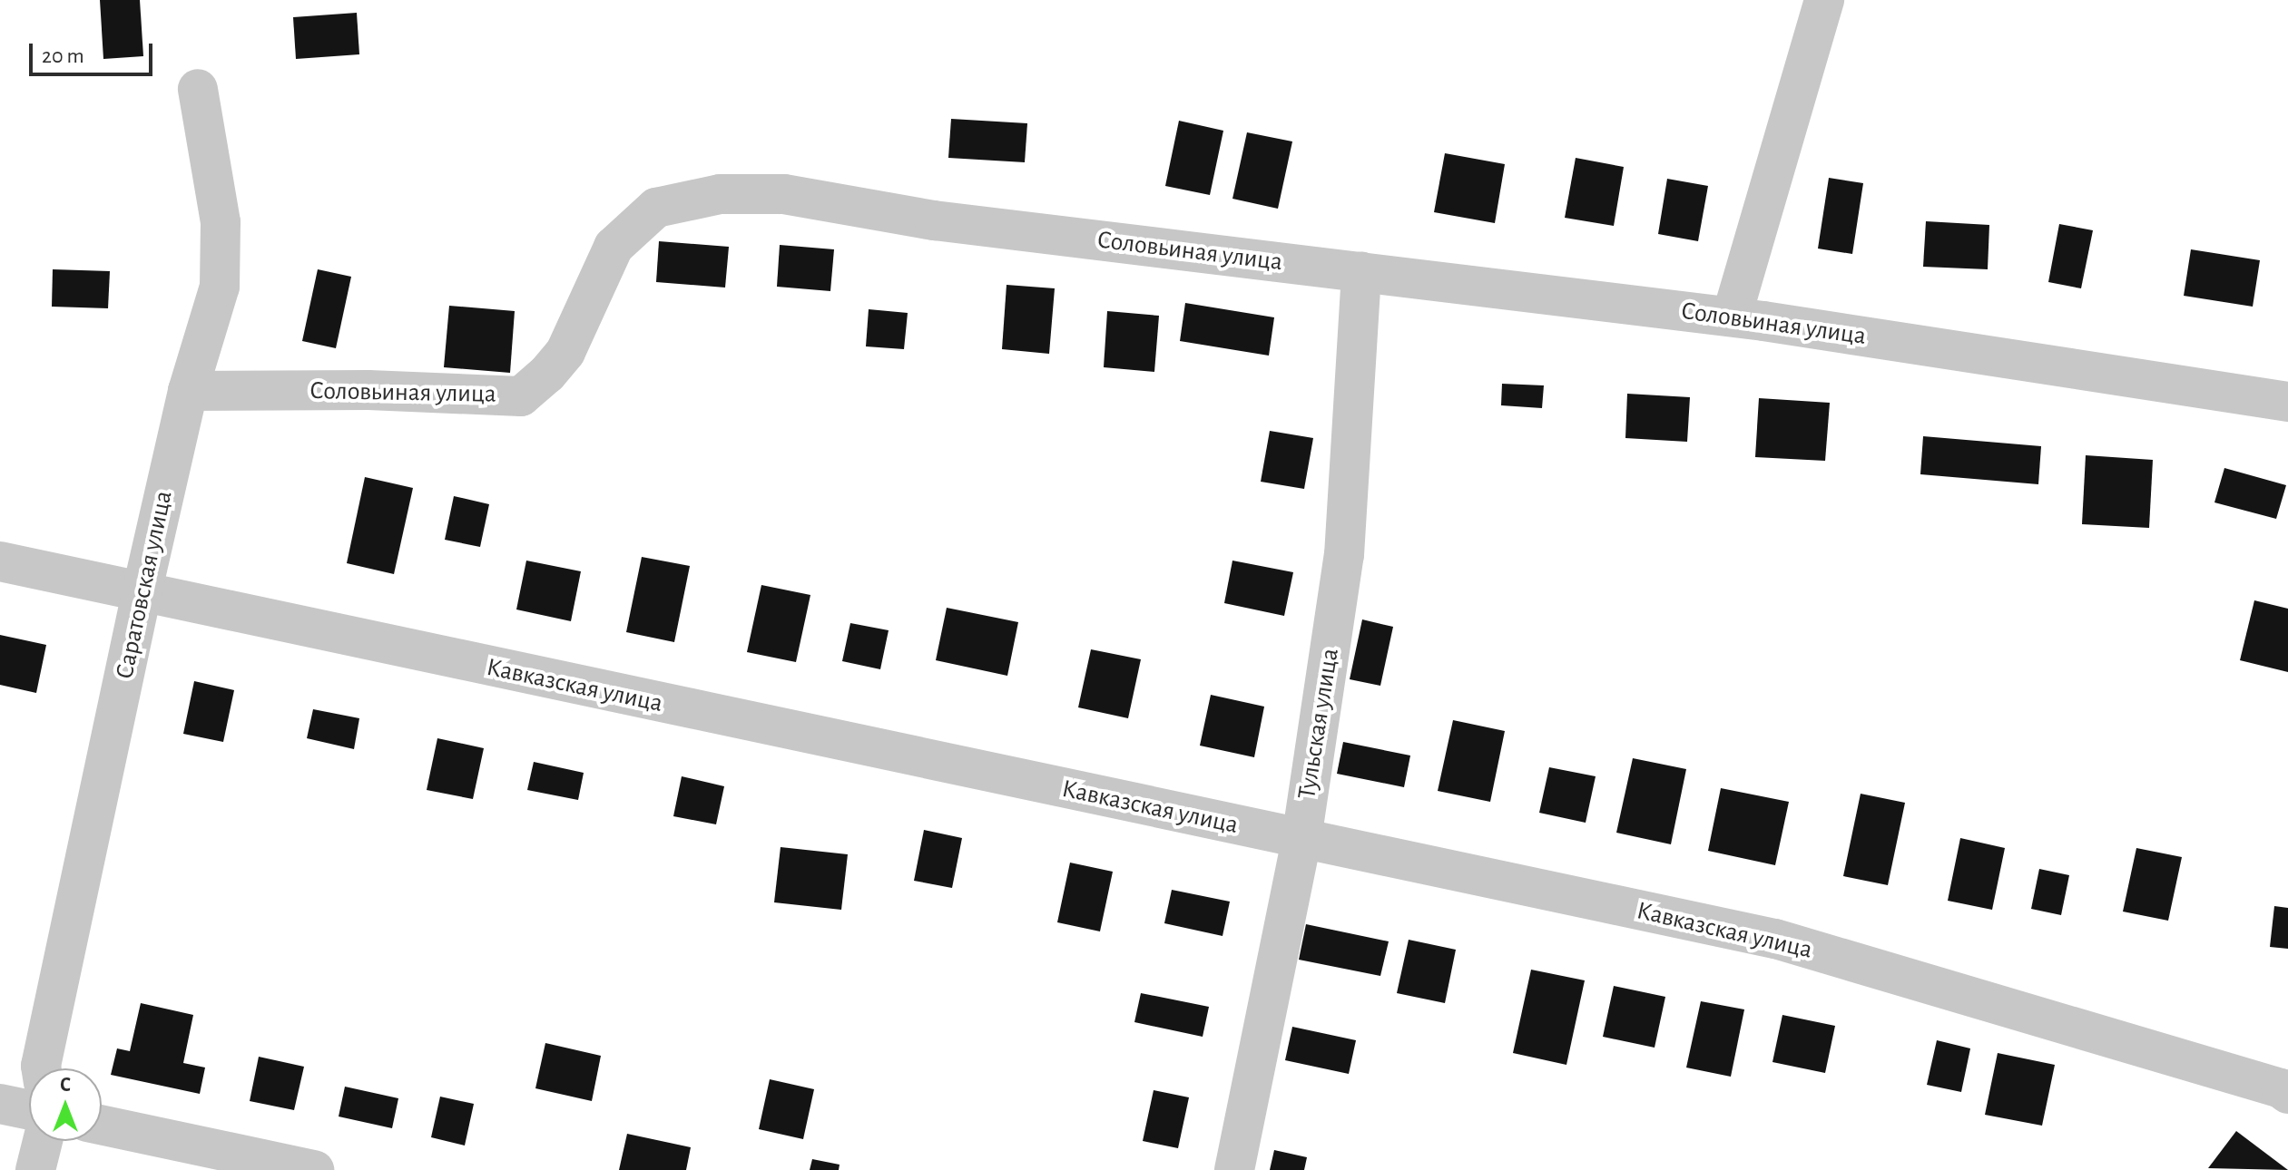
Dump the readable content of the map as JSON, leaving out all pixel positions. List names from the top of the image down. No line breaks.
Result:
{"streets":{"street":["Соловьиная улица","Саратовская улица","Кавказская улица","Тульская улица"]},"crossings":[["Соловьиная улица","Саратовская улица"],["Соловьиная улица","Тульская улица"],["Саратовская улица","Кавказская улица"],["Кавказская улица","Тульская улица"]],"scale_bar":"20 m","north":"top"}
